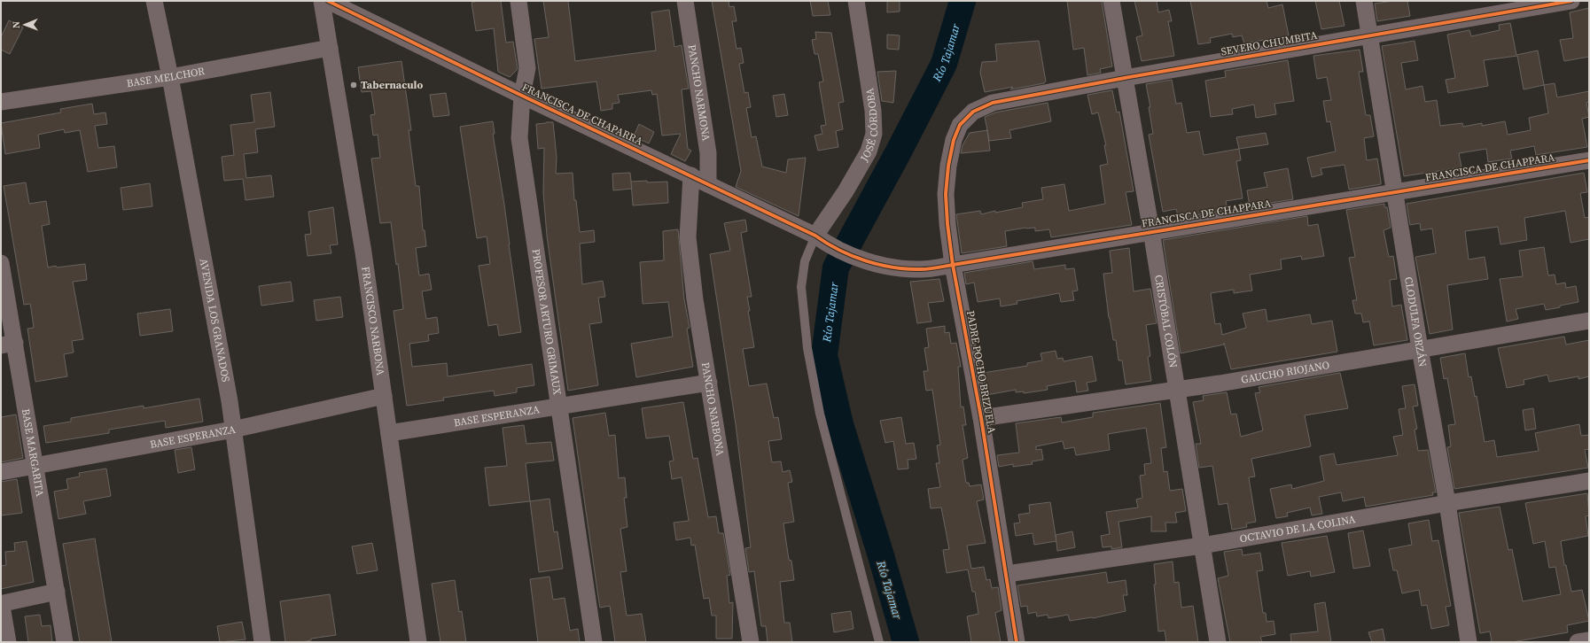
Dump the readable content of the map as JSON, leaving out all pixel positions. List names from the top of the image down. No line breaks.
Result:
{"streets":{"street":["SEVERO CHUMBITA","BASE MELCHOR","PANCHO NARMONA","FRANCISCA DE CHAPARRA","JOSÉ CÓRDOBA","FRANCISCA DE CHAPPARA","AVENIDA LOS GRANADOS","FRANCISCO NARBONA","PROFESOR ARTURO GRIMAUX","CRISTÓBAL COLÓN","CLODULFA ORZÁN","PADRE POCHO BRIZUELA","GAUCHO RIOJANO","PANCHO NARBONA","BASE ESPERANZA","BASE MARGARITA","OCTAVIO DE LA COLINA"]},"crossings":[["SEVERO CHUMBITA","CRISTÓBAL COLÓN"],["SEVERO CHUMBITA","CLODULFA ORZÁN"],["SEVERO CHUMBITA","PADRE POCHO BRIZUELA"],["BASE MELCHOR","AVENIDA LOS GRANADOS"],["BASE MELCHOR","FRANCISCO NARBONA"],["PANCHO NARMONA","FRANCISCA DE CHAPARRA"],["FRANCISCA DE CHAPARRA","JOSÉ CÓRDOBA"],["FRANCISCA DE CHAPARRA","FRANCISCA DE CHAPPARA"],["FRANCISCA DE CHAPARRA","PROFESOR ARTURO GRIMAUX"],["FRANCISCA DE CHAPARRA","PANCHO NARBONA"],["FRANCISCA DE CHAPPARA","CRISTÓBAL COLÓN"],["FRANCISCA DE CHAPPARA","CLODULFA ORZÁN"],["FRANCISCA DE CHAPPARA","PADRE POCHO BRIZUELA"],["AVENIDA LOS GRANADOS","BASE ESPERANZA"],["FRANCISCO NARBONA","BASE ESPERANZA"],["PROFESOR ARTURO GRIMAUX","BASE ESPERANZA"],["CRISTÓBAL COLÓN","GAUCHO RIOJANO"],["CRISTÓBAL COLÓN","OCTAVIO DE LA COLINA"],["CLODULFA ORZÁN","GAUCHO RIOJANO"],["CLODULFA ORZÁN","OCTAVIO DE LA COLINA"],["PADRE POCHO BRIZUELA","GAUCHO RIOJANO"],["PADRE POCHO BRIZUELA","OCTAVIO DE LA COLINA"],["PANCHO NARBONA","BASE ESPERANZA"],["BASE ESPERANZA","BASE MARGARITA"]],"water":["Río Tajamar"],"places":["Tabernaculo"],"north":"left"}
